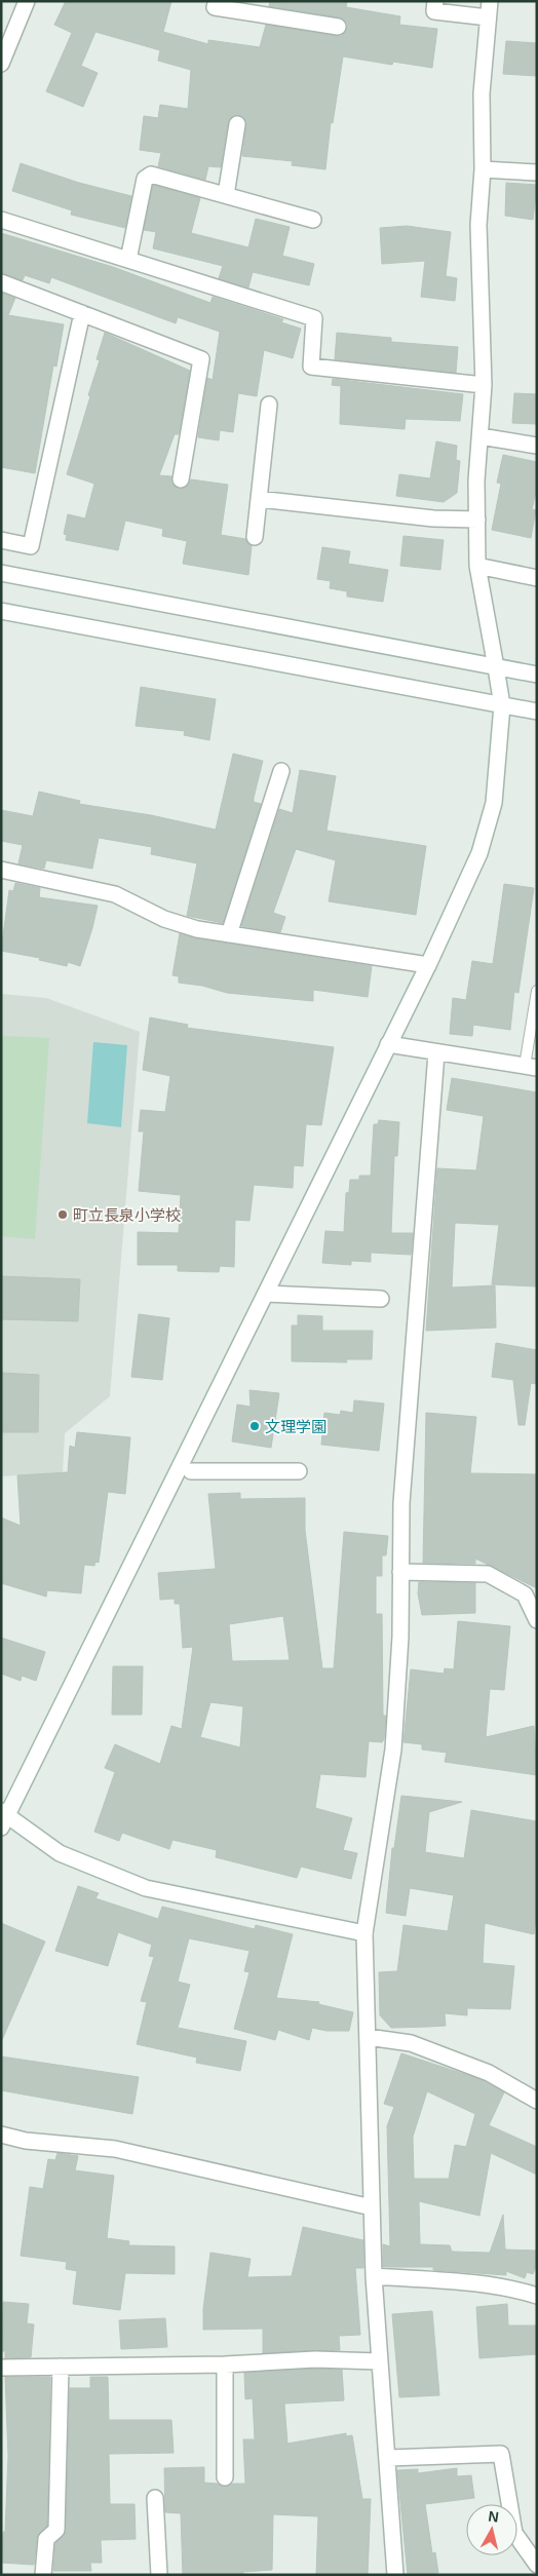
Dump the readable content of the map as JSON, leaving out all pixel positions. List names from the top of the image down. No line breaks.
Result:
{"places":["町立長泉小学校","文理学園"],"north":"top"}
